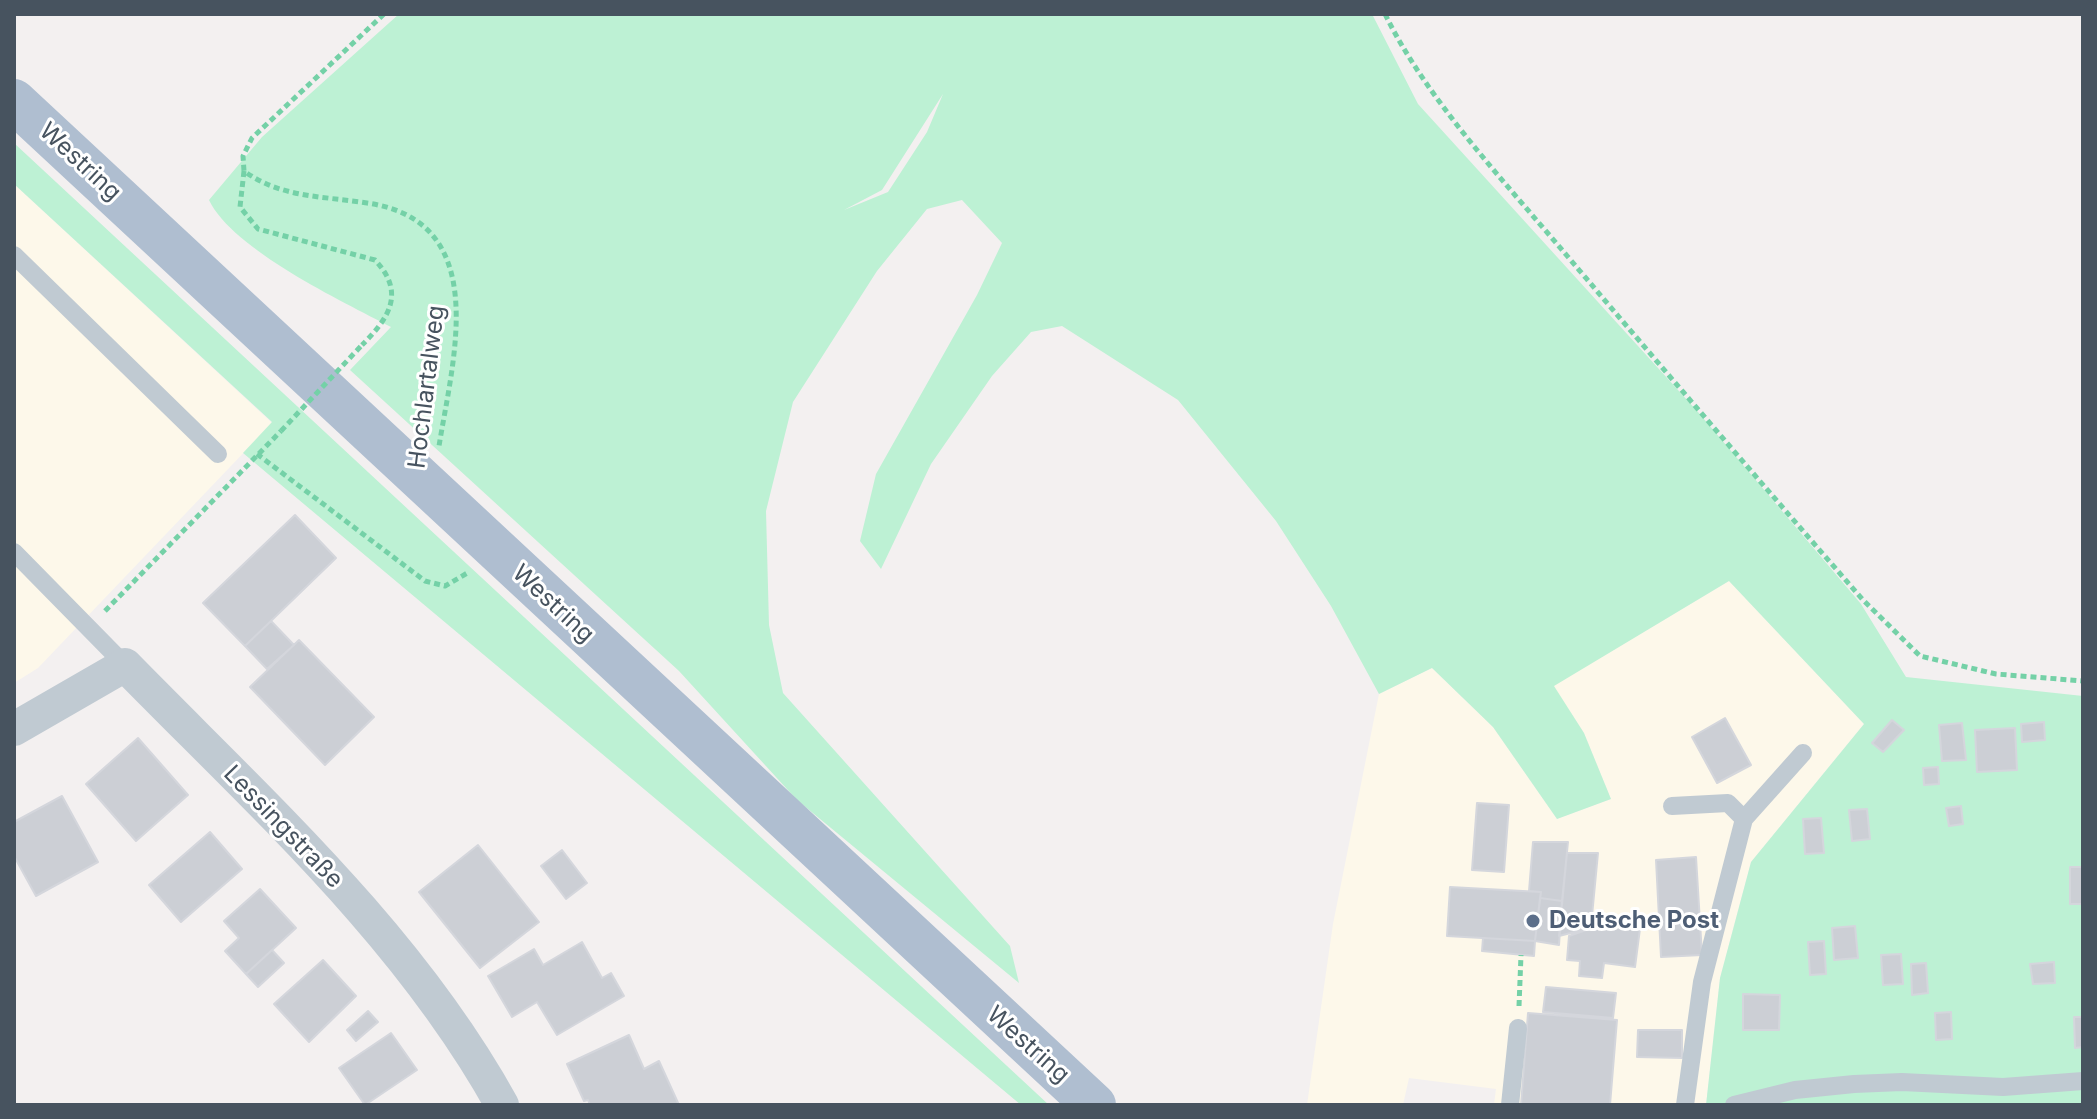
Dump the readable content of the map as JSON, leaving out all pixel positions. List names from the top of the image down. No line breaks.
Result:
{"streets":{"main road":["Westring"],"street":["Lessingstraße"],"path":["Hochlartalweg"]},"crossings":[["Westring","Hochlartalweg"]],"places":["Deutsche Post"]}
